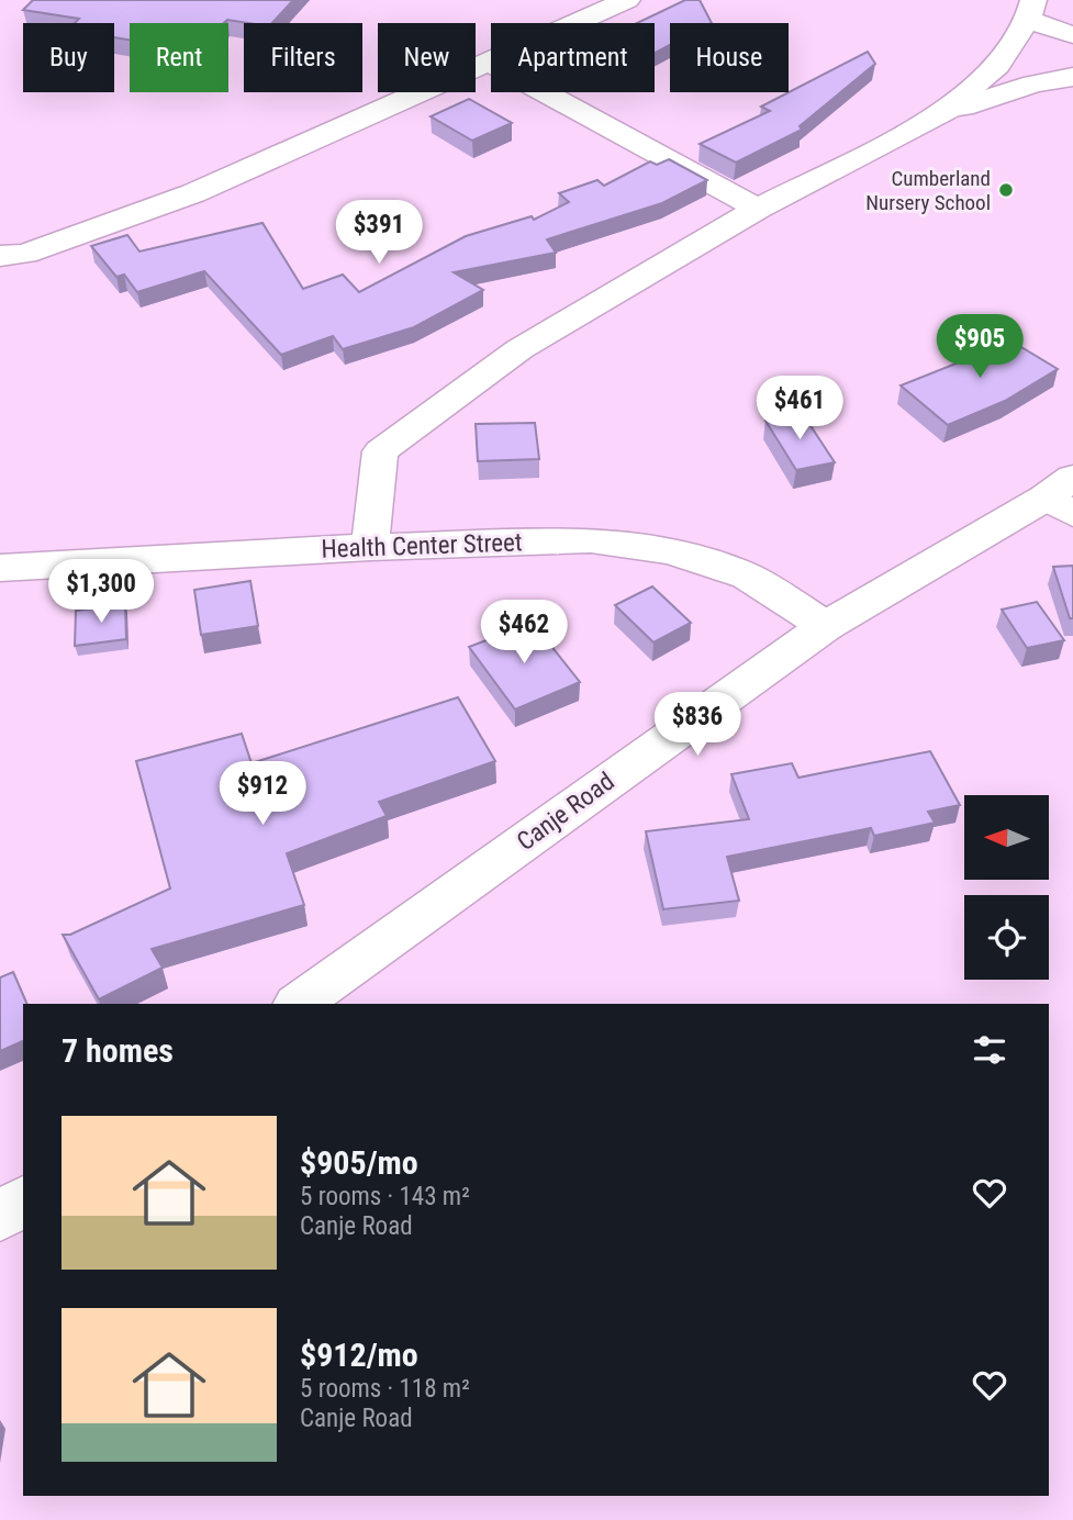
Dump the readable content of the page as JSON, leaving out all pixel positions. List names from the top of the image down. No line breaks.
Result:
{"streets":{"street":["Health Center Street","Canje Road"]},"crossings":[["Health Center Street","Canje Road"]],"places":["Cumberland Nursery School"],"north":"left","page":{"chip":["Buy","Rent","Filters","New","Apartment","House"],"price":["$391","$905","$461","$1,300","$462","$836","$912"],"heading":"7 homes","list":[{"name":"$905/mo","note":"5 rooms · 143 m² · Canje Road"},{"name":"$912/mo","note":"5 rooms · 118 m² · Canje Road"}]}}
